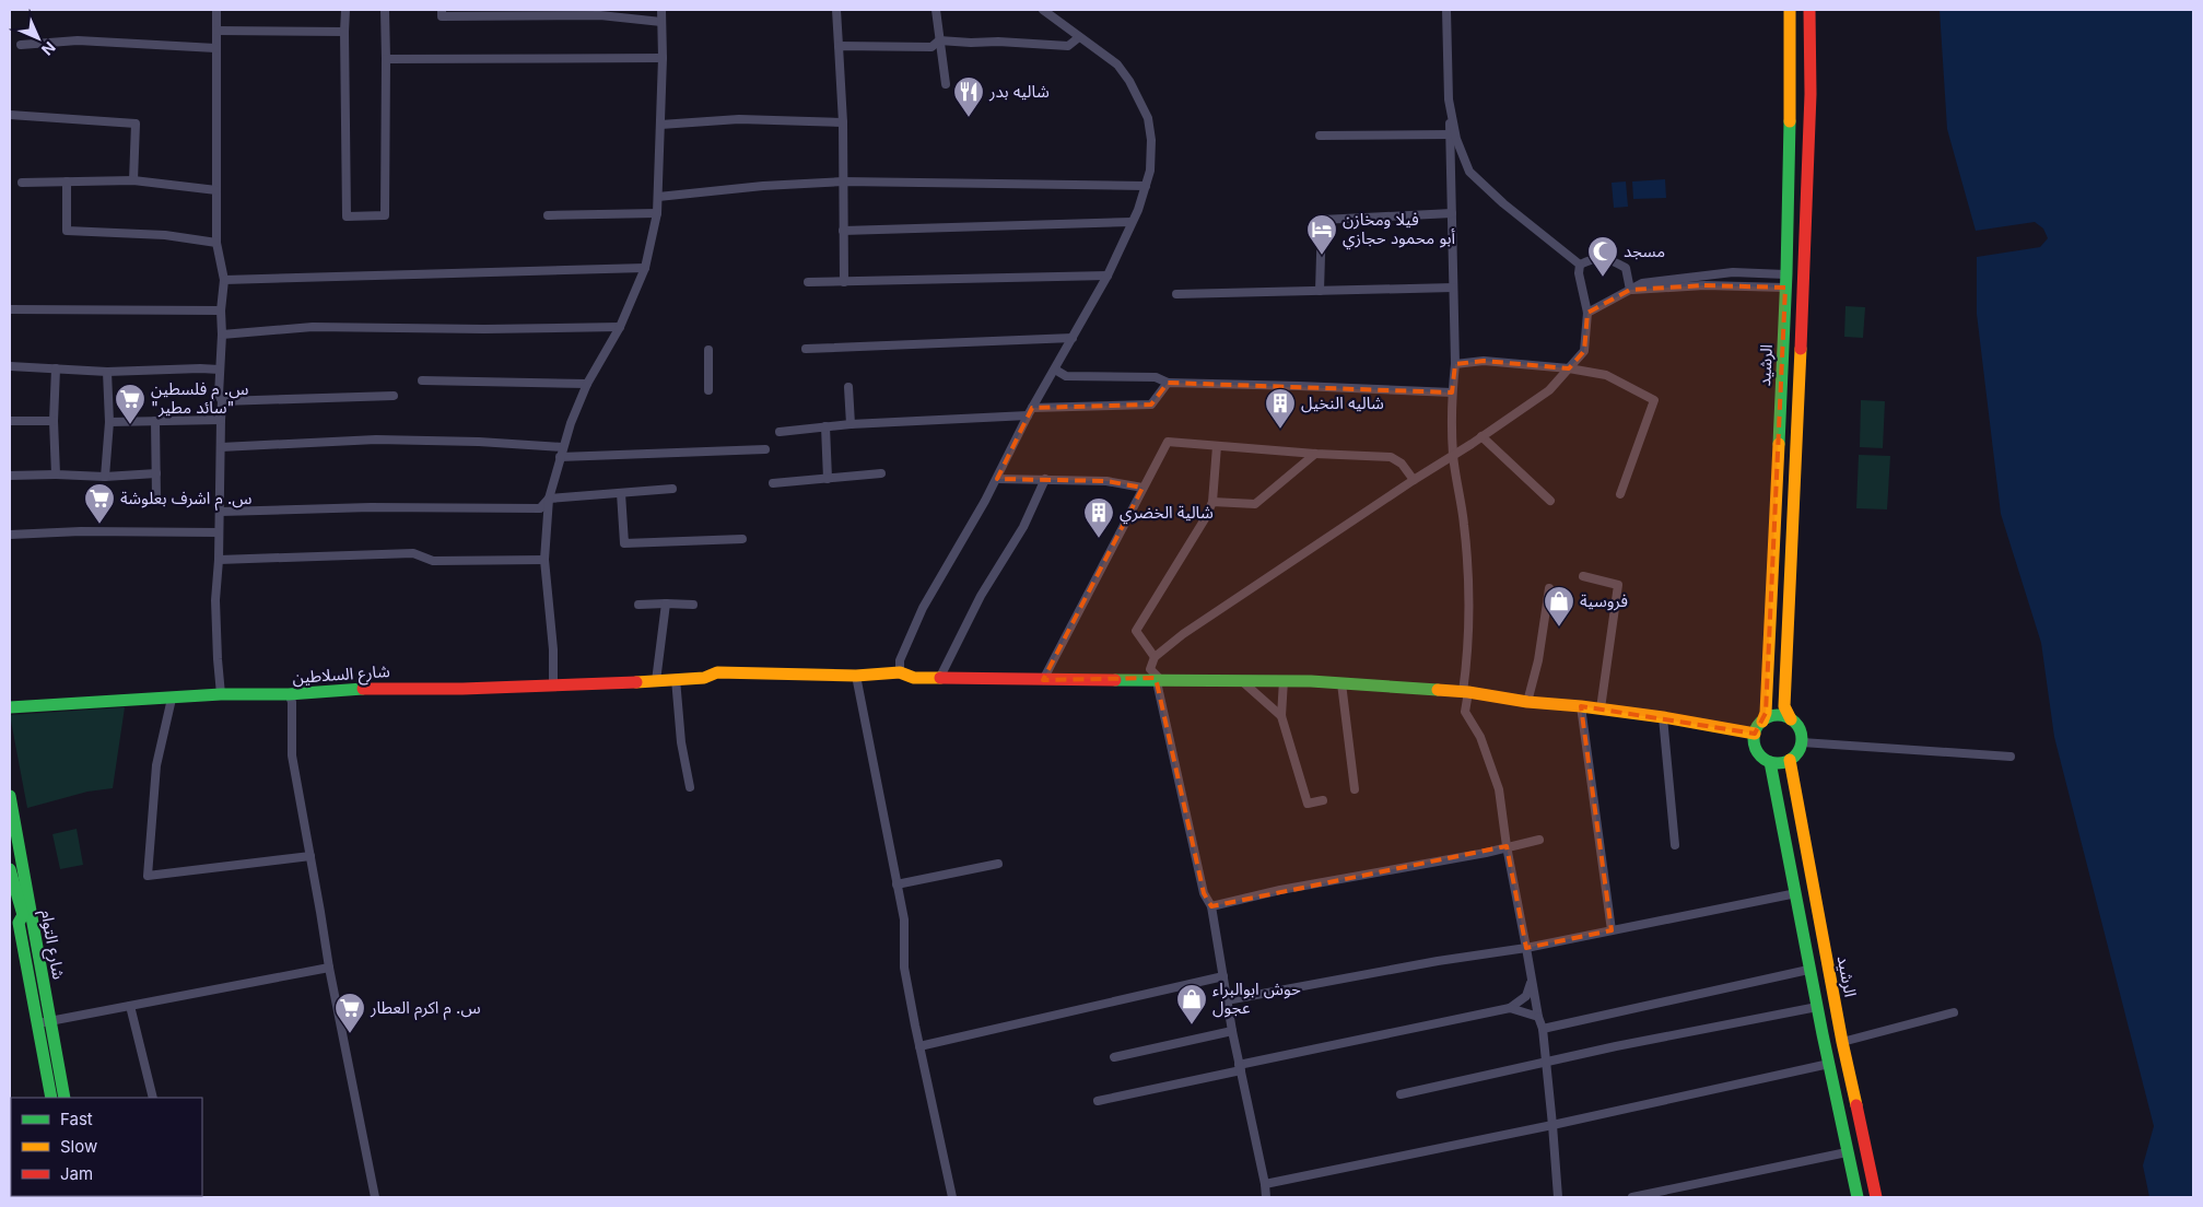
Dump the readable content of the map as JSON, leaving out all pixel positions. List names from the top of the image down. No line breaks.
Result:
{"streets":{"main road":["الرشيد","شارع السلاطين","شارع التوام"]},"crossings":[["الرشيد","شارع السلاطين"]],"places":{"restaurant":["شاليه بدر"],"hotel":["فيلا ومخازن أبو محمود حجازي"],"mosque":["مسجد"],"supermarket":["س. م فلسطين \"سائد مطير\"","س. م اشرف بعلوشة","س. م اكرم العطار"],"building":["شاليه النخيل","شالية الخضري"],"shop":["فروسية","حوش ابوالبراء عجول"]},"legend":["Fast","Slow","Jam"],"north":"bottom right"}
